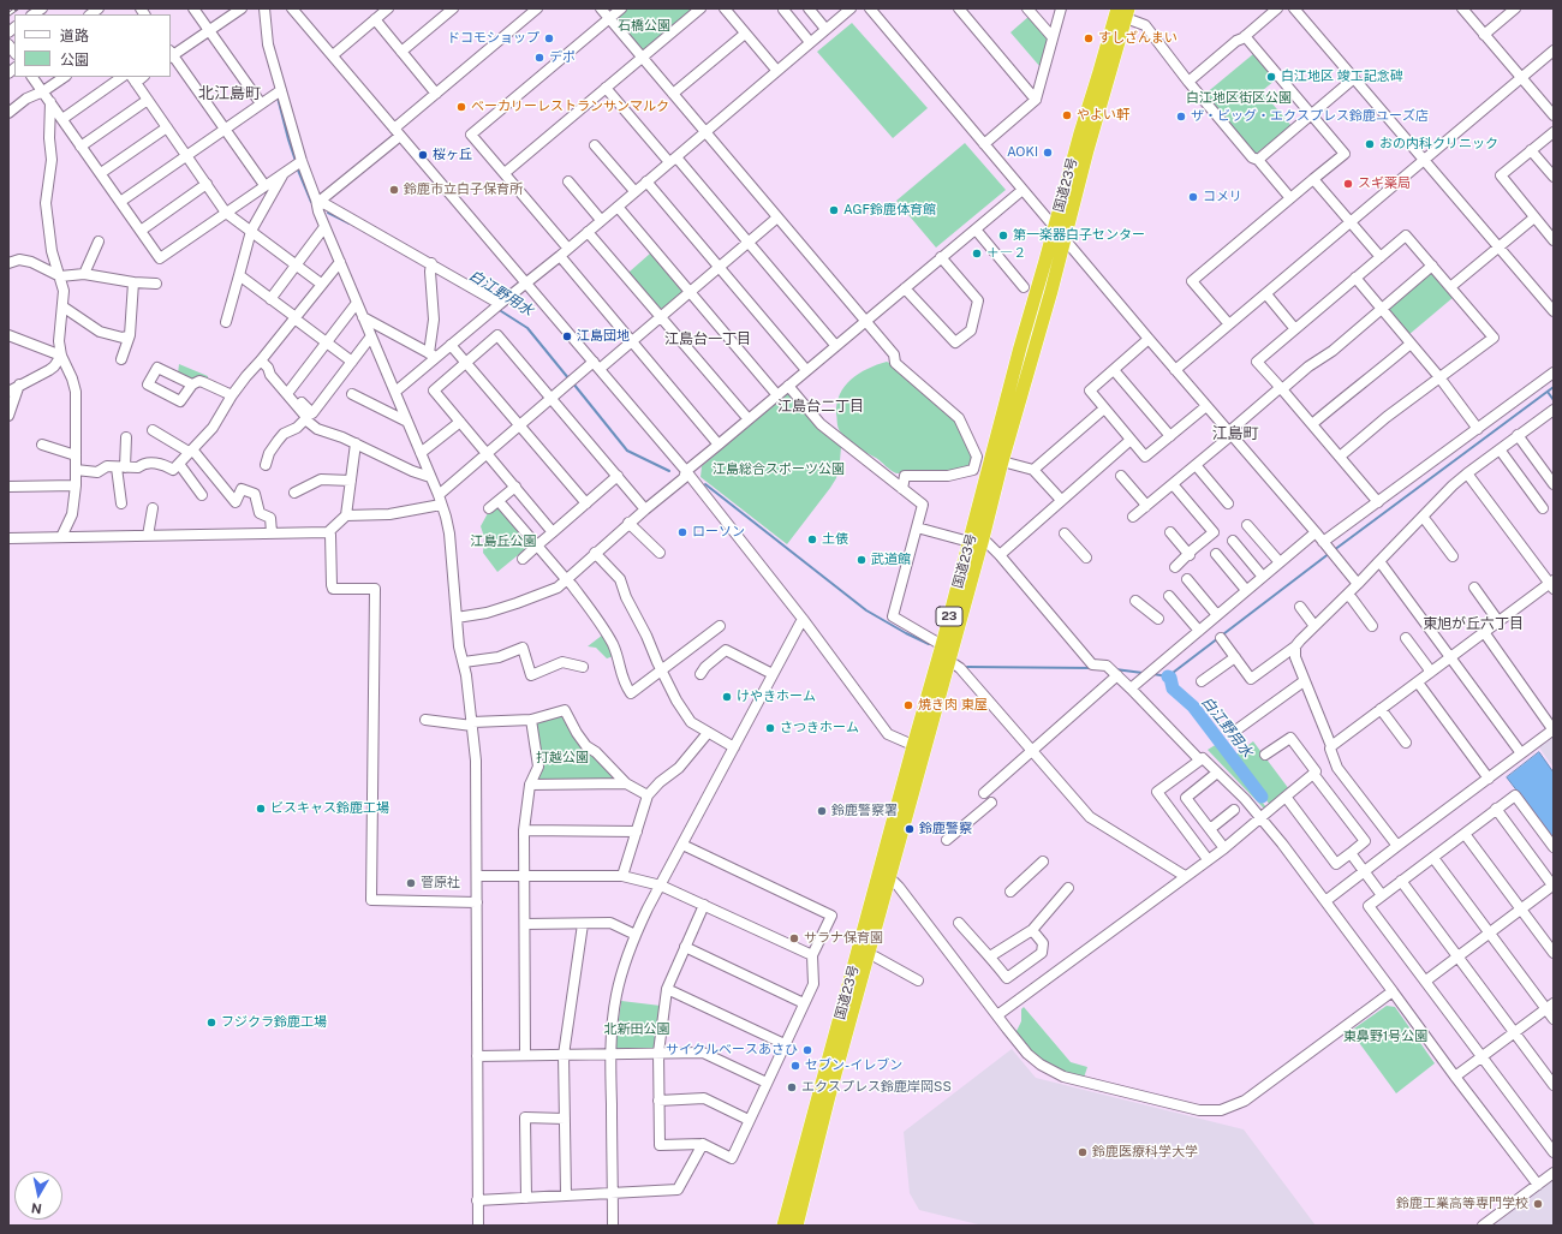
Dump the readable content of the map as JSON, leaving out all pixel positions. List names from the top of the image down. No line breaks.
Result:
{"streets":{"highway":["国道23号","23"]},"districts":["北江島町","江島台一丁目","江島台二丁目","江島町","東旭が丘六丁目"],"water":["白江野用水"],"parks":["石橋公園","白江地区街区公園","江島総合スポーツ公園","江島丘公園","打越公園","北新田公園","東鼻野1号公園"],"places":["ドコモショップ","すしざんまい","デポ","白江地区 竣工記念碑","ベーカリーレストランサンマルク","やよい軒","ザ・ビッグ・エクスプレス鈴鹿ユーズ店","おの内科クリニック","AOKI","桜ヶ丘","スギ薬局","鈴鹿市立白子保育所","コメリ","AGF鈴鹿体育館","第一楽器白子センター","＋―２","江島団地","ローソン","土俵","武道館","けやきホーム","焼き肉 東屋","さつきホーム","ビスキャス鈴鹿工場","鈴鹿警察署","鈴鹿警察","菅原社","サラナ保育園","フジクラ鈴鹿工場","サイクルベースあさひ","セブン-イレブン","エクスプレス鈴鹿岸岡SS","鈴鹿医療科学大学","鈴鹿工業高等専門学校"],"legend":["道路","公園"],"north":"bottom"}
